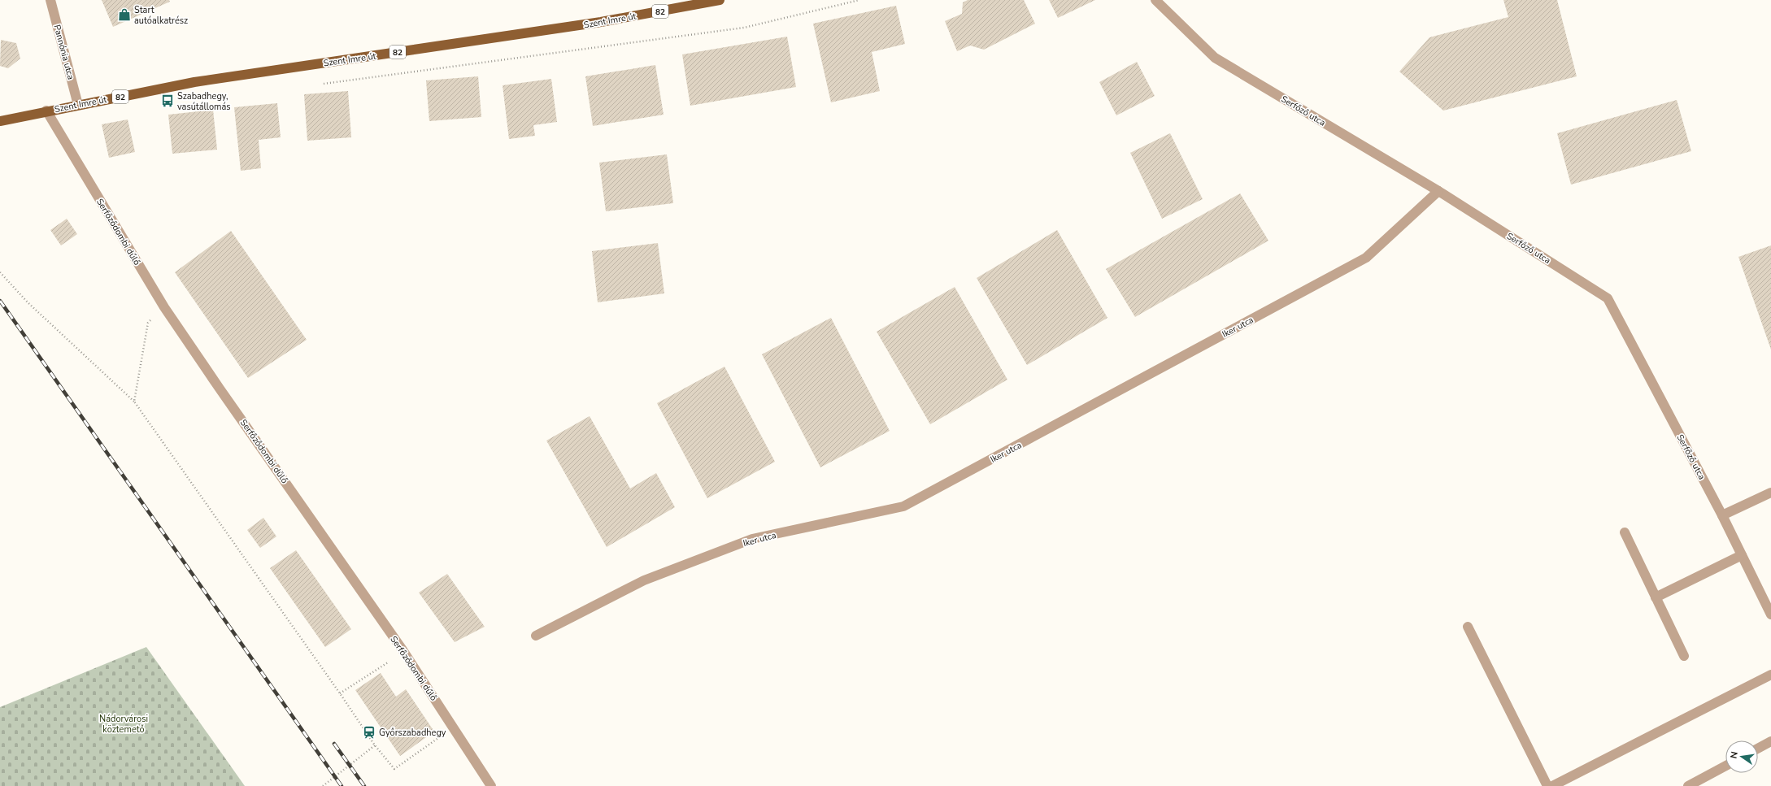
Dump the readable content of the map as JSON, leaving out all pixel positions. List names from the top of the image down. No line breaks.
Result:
{"streets":{"main road":["82","Szent Imre út"],"street":["Pannónia utca","Serfőző utca","Serfőződombi dűlő","Iker utca"]},"crossings":[["Szent Imre út","Pannónia utca"],["Szent Imre út","Serfőződombi dűlő"],["Serfőző utca","Iker utca"]],"parks":["Nádorvárosi köztemető"],"places":{"shop":["Start autóalkatrész"],"bus stop":["Szabadhegy, vasútállomás"],"station":["Győrszabadhegy"]},"north":"left"}
